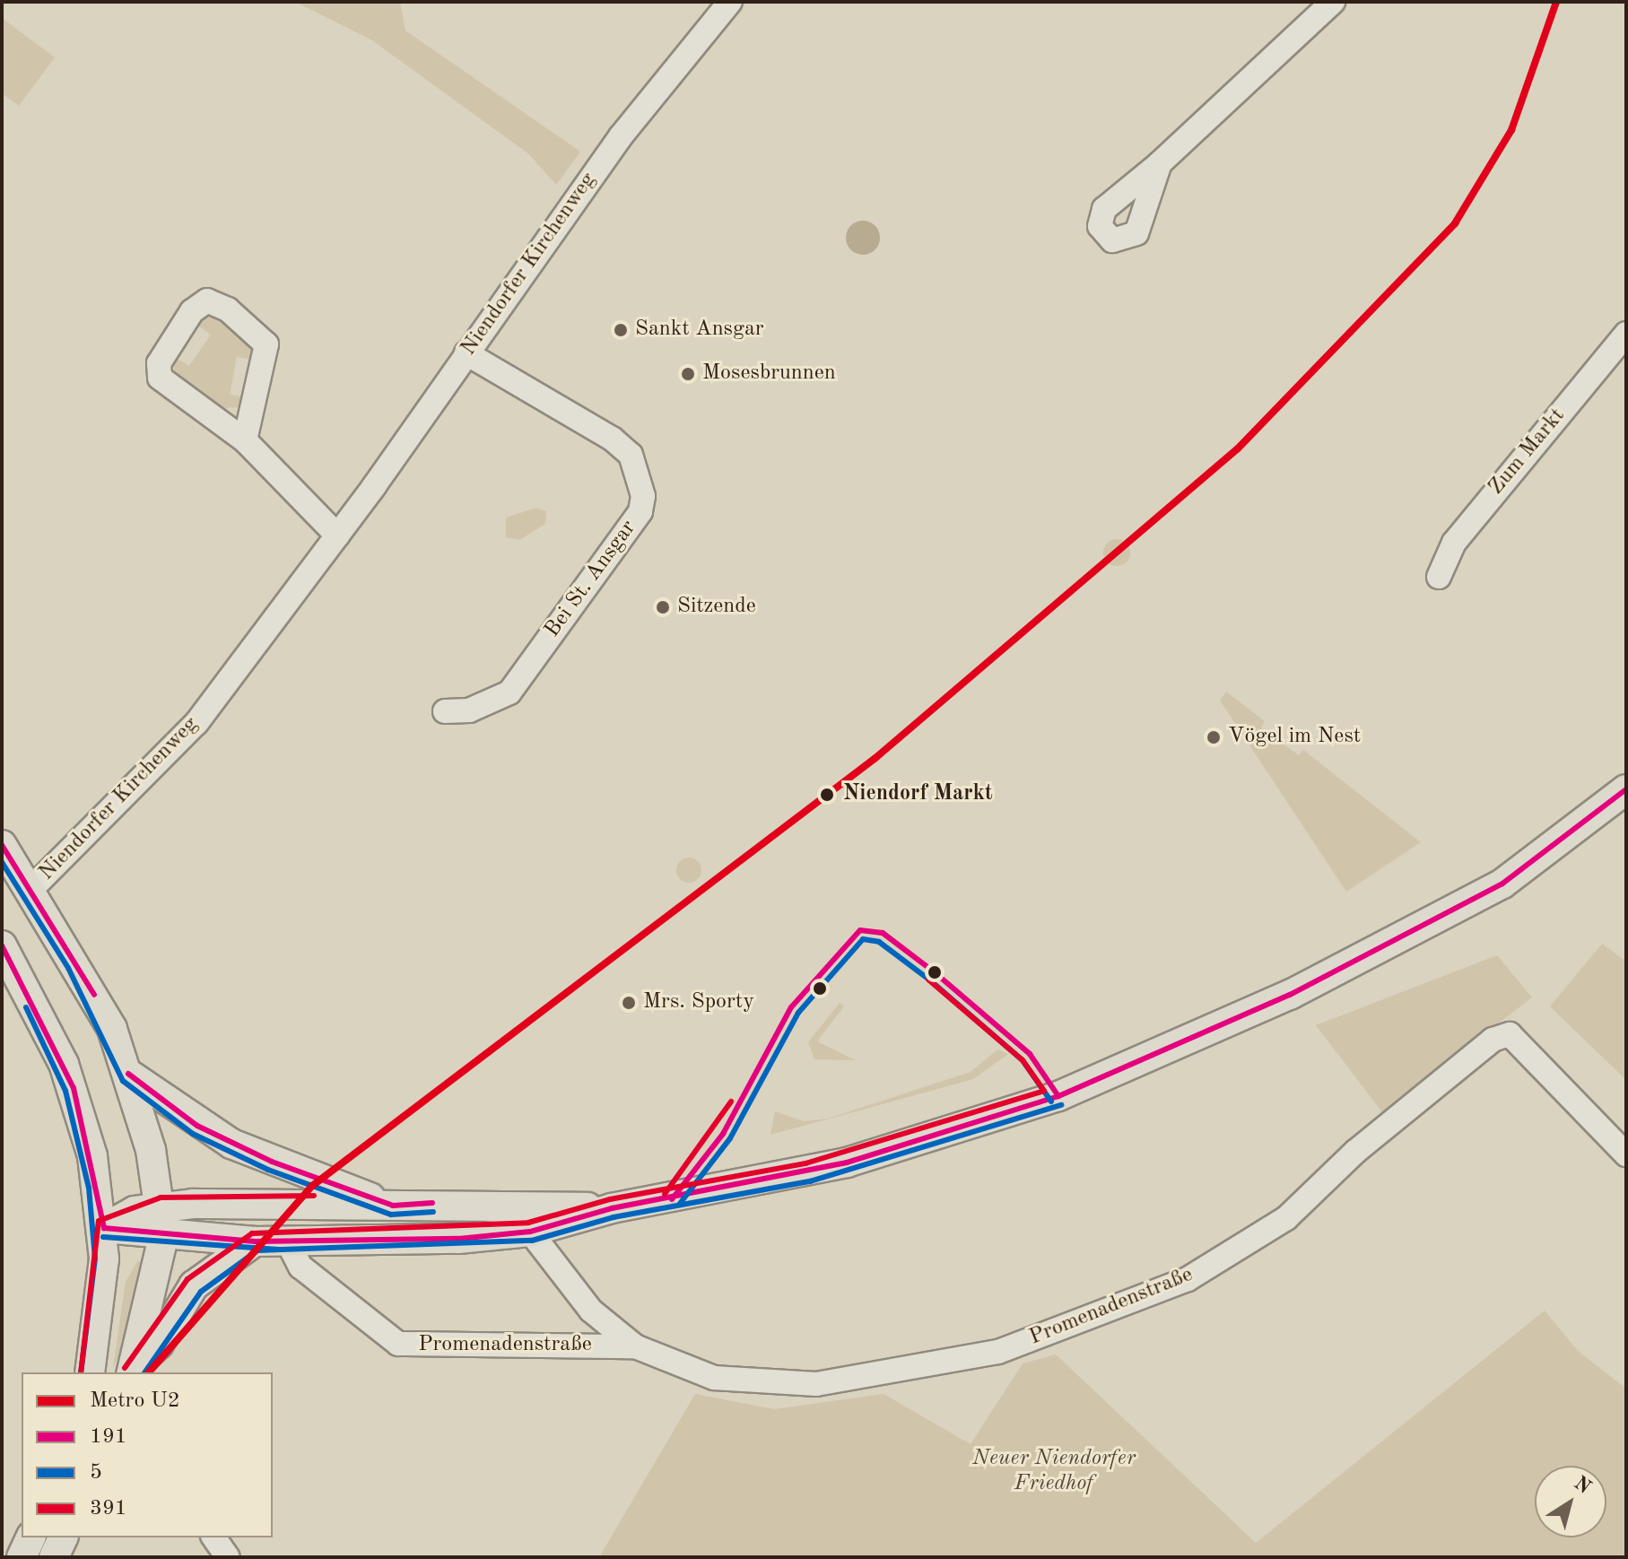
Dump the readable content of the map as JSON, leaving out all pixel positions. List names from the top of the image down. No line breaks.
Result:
{"streets":{"street":["Niendorfer Kirchenweg","Zum Markt","Bei St. Ansgar","Promenadenstraße"]},"crossings":[["Niendorfer Kirchenweg","Bei St. Ansgar"]],"parks":["Neuer Niendorfer Friedhof"],"places":["Sankt Ansgar","Mosesbrunnen","Sitzende","Vögel im Nest","Niendorf Markt","Mrs. Sporty"],"lines":["metro line U2","transit line 191","transit line 5","transit line 391"],"legend":["Metro U2","191","5","391"],"north":"top right"}
